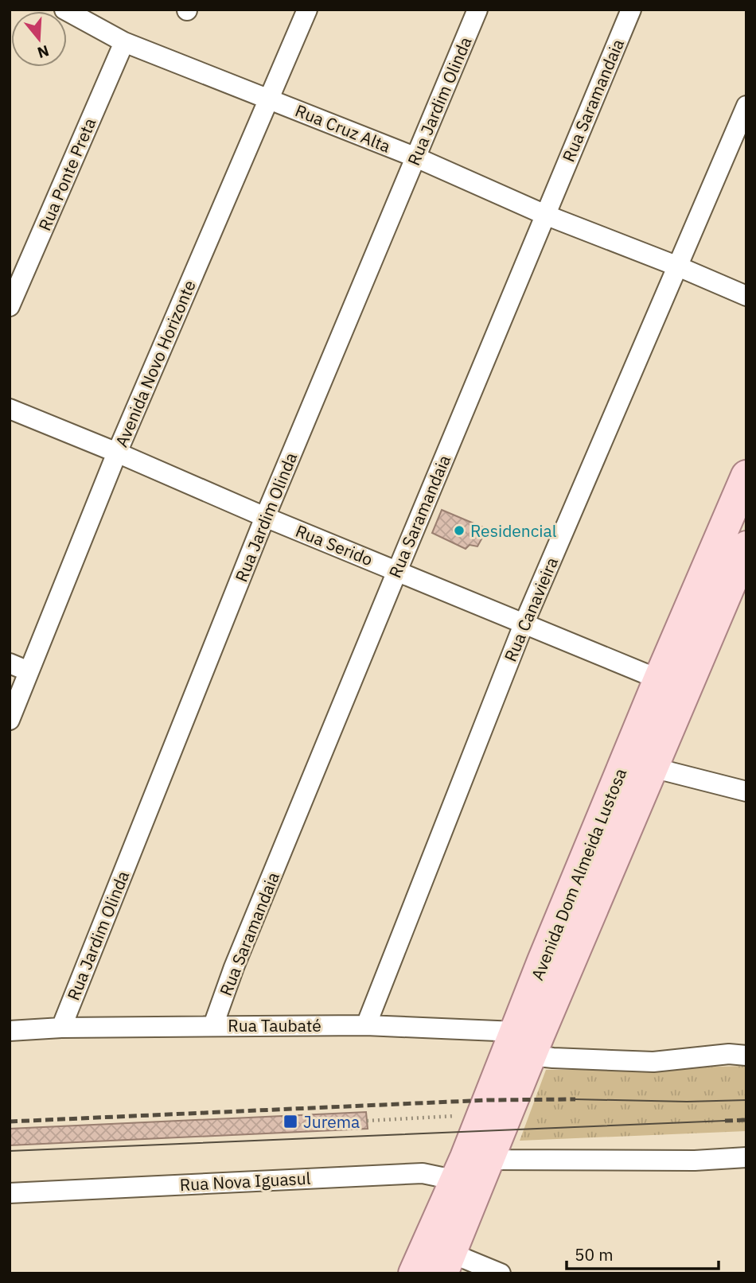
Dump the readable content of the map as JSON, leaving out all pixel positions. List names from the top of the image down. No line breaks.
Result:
{"streets":{"main road":["Avenida Dom Almeida Lustosa"],"street":["Rua Saramandaia","Rua Jardim Olinda","Rua Cruz Alta","Rua Ponte Preta","Avenida Novo Horizonte","Rua Serido","Rua Canavieira","Rua Taubaté","Rua Nova Iguasul"]},"crossings":[["Rua Saramandaia","Rua Cruz Alta"],["Rua Saramandaia","Rua Serido"],["Rua Saramandaia","Rua Taubaté"],["Rua Jardim Olinda","Rua Cruz Alta"],["Rua Jardim Olinda","Rua Serido"],["Rua Jardim Olinda","Rua Taubaté"],["Rua Cruz Alta","Rua Ponte Preta"],["Rua Cruz Alta","Avenida Novo Horizonte"],["Rua Cruz Alta","Rua Canavieira"],["Avenida Novo Horizonte","Rua Serido"],["Rua Serido","Rua Canavieira"],["Rua Serido","Avenida Dom Almeida Lustosa"],["Rua Canavieira","Rua Taubaté"],["Avenida Dom Almeida Lustosa","Rua Taubaté"],["Avenida Dom Almeida Lustosa","Rua Nova Iguasul"]],"places":{"other":["Residencial"],"transit":["Jurema"]},"scale_bar":"50 m","north":"bottom"}
